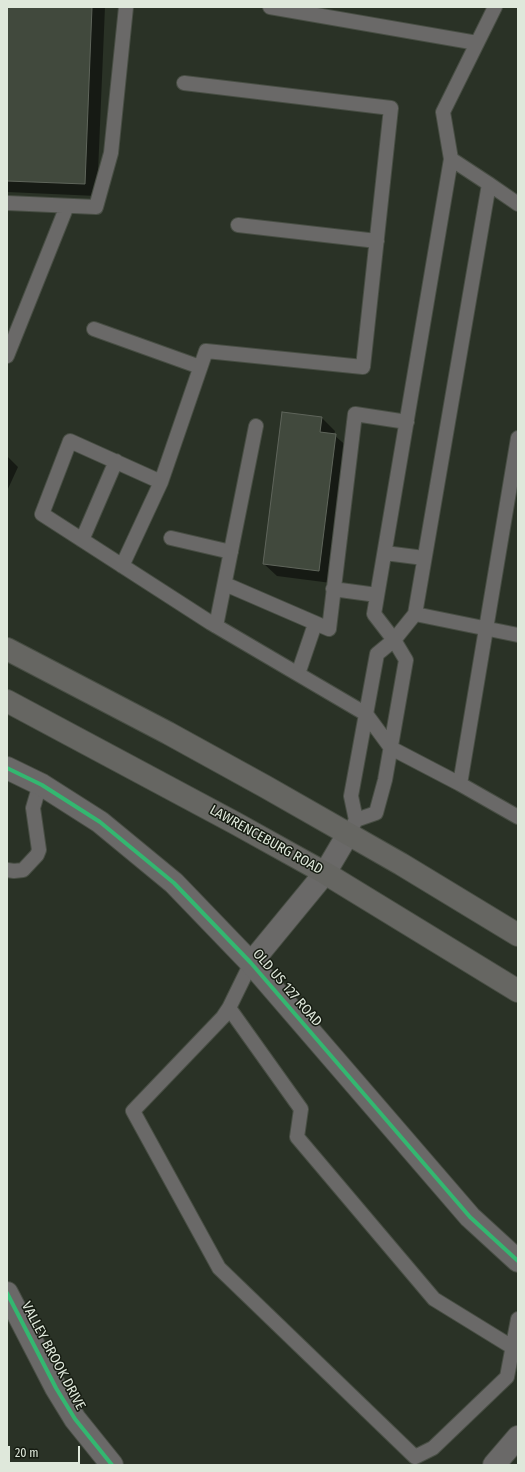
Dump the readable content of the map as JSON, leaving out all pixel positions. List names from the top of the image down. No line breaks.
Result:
{"streets":{"highway":["LAWRENCEBURG ROAD"],"street":["OLD US 127 ROAD","VALLEY BROOK DRIVE"]},"scale_bar":"20 m"}
